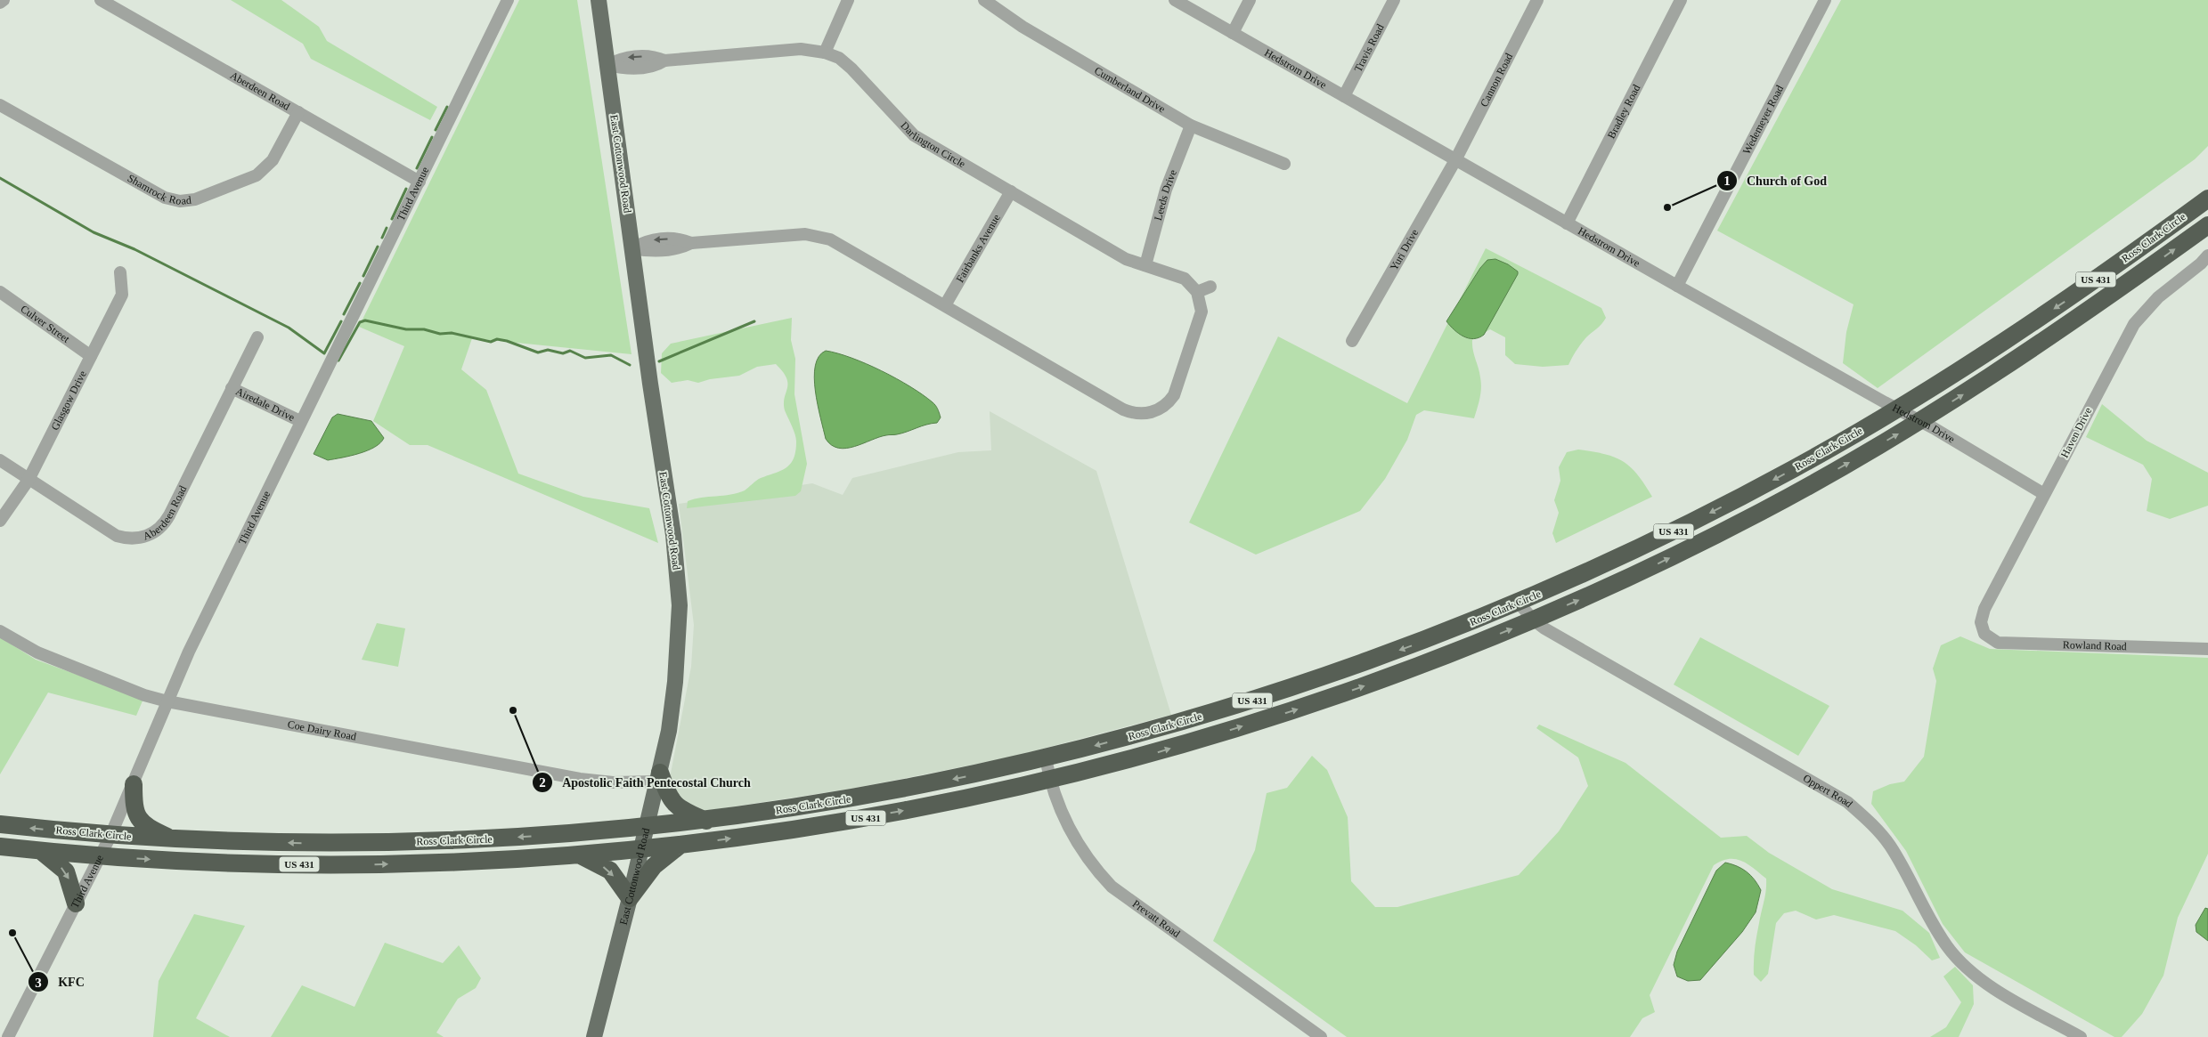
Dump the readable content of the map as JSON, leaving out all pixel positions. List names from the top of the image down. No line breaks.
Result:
{"streets":{"highway":["Ross Clark Circle","US 431"],"main road":["East Cottonwood Road"],"street":["Travis Road","Hedstrom Drive","Cannon Road","Cumberland Drive","Aberdeen Road","Bradley Road","Wedemeyer Road","Darlington Circle","Shamrock Road","Third Avenue","Leeds Drive","Fairbanks Avenue","Yuri Drive","Culver Street","Glasgow Drive","Airedale Drive","Haven Drive","Rowland Road","Coe Dairy Road","Oppert Road","Prevatt Road"]},"crossings":[["Travis Road","Hedstrom Drive"],["Hedstrom Drive","Cannon Road"],["Hedstrom Drive","Bradley Road"],["Hedstrom Drive","Wedemeyer Road"],["Hedstrom Drive","Ross Clark Circle"],["Hedstrom Drive","Yuri Drive"],["Hedstrom Drive","Haven Drive"],["Cannon Road","Yuri Drive"],["Cumberland Drive","Leeds Drive"],["Aberdeen Road","Shamrock Road"],["Aberdeen Road","Third Avenue"],["Aberdeen Road","Glasgow Drive"],["Aberdeen Road","Airedale Drive"],["Darlington Circle","East Cottonwood Road"],["Darlington Circle","Leeds Drive"],["Darlington Circle","Fairbanks Avenue"],["East Cottonwood Road","Ross Clark Circle"],["East Cottonwood Road","Coe Dairy Road"],["Third Avenue","Ross Clark Circle"],["Third Avenue","Airedale Drive"],["Third Avenue","Coe Dairy Road"],["Ross Clark Circle","Oppert Road"],["Ross Clark Circle","Prevatt Road"],["Culver Street","Glasgow Drive"],["Haven Drive","Rowland Road"]],"places":["Church of God","Apostolic Faith Pentecostal Church","KFC"]}
